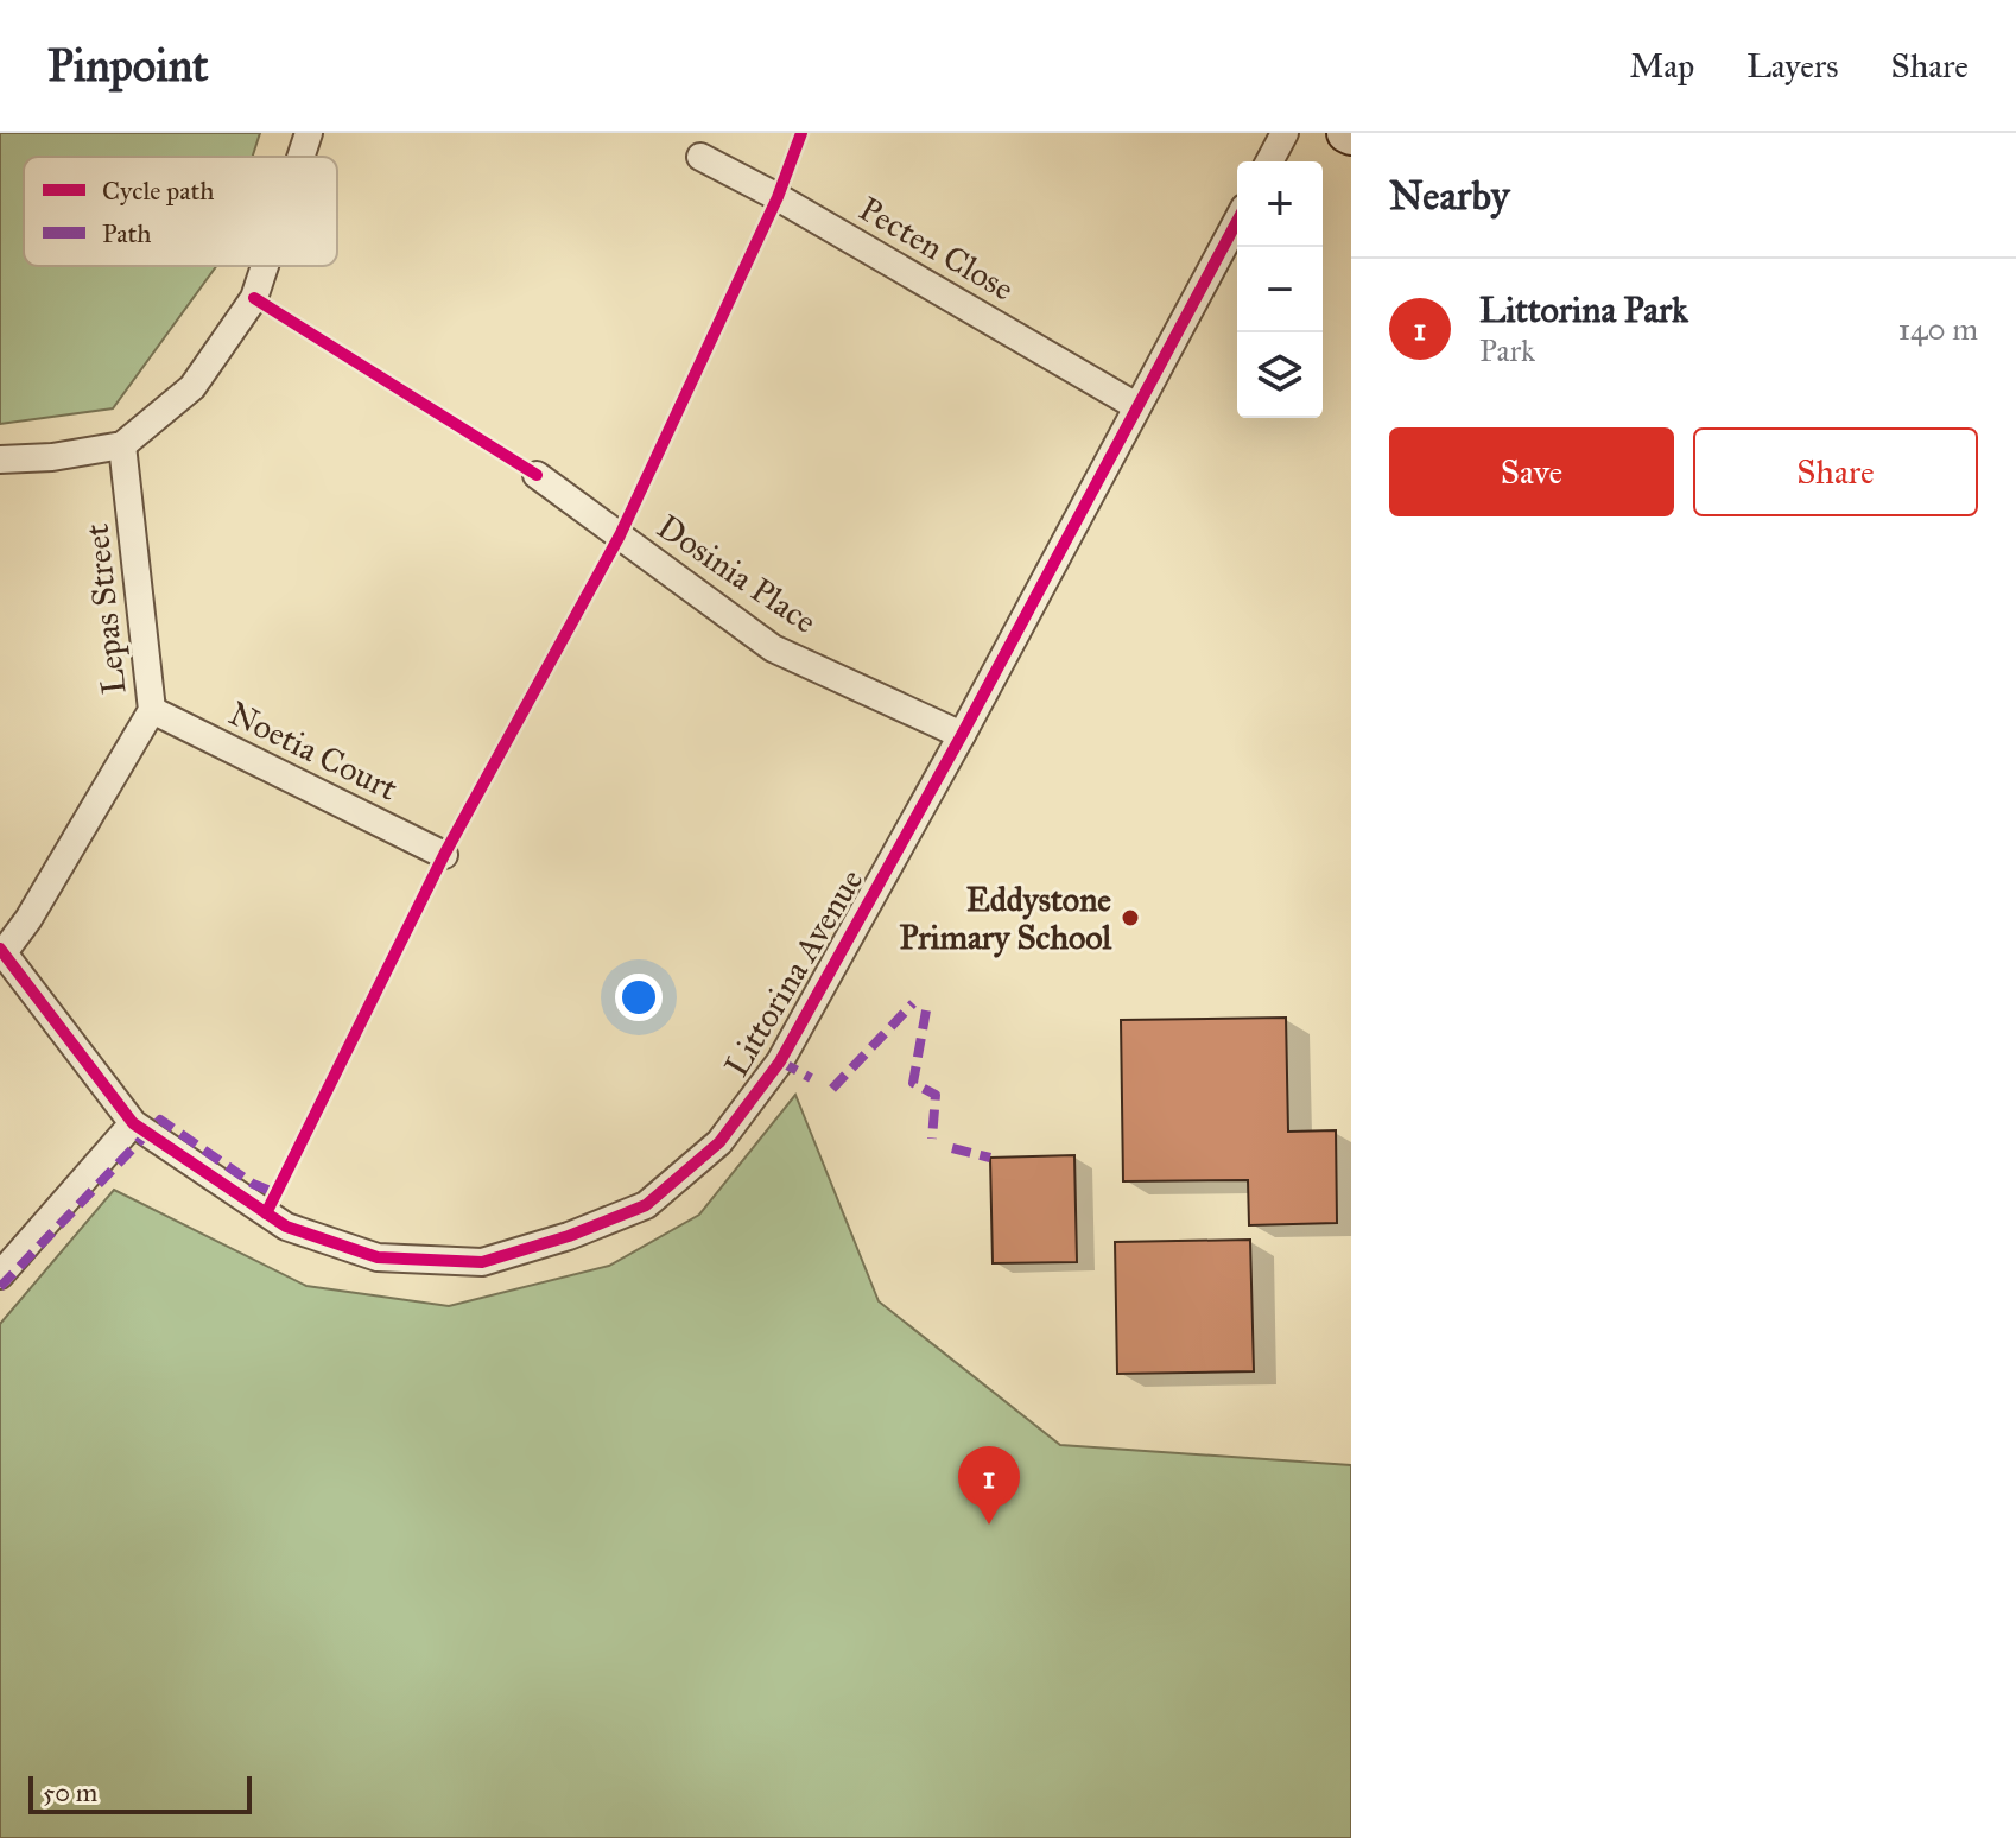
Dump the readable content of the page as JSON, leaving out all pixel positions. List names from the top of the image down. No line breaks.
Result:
{"streets":{"street":["Pecten Close","Dosinia Place","Lepas Street","Noetia Court","Littorina Avenue"]},"crossings":[["Pecten Close","Littorina Avenue"],["Dosinia Place","Littorina Avenue"],["Lepas Street","Noetia Court"],["Lepas Street","Littorina Avenue"]],"places":["Eddystone Primary School"],"legend":["Cycle path","Path"],"scale_bar":"50 m","page":{"header":"Pinpoint","nav":["Map","Layers","Share"],"heading":"Nearby","map_buttons":["+","−"],"list":[{"mark":"1","name":"Littorina Park","note":"Park","value":"140 m"}],"buttons":["Save","Share"],"pins":"1","scale":"50 m"}}
